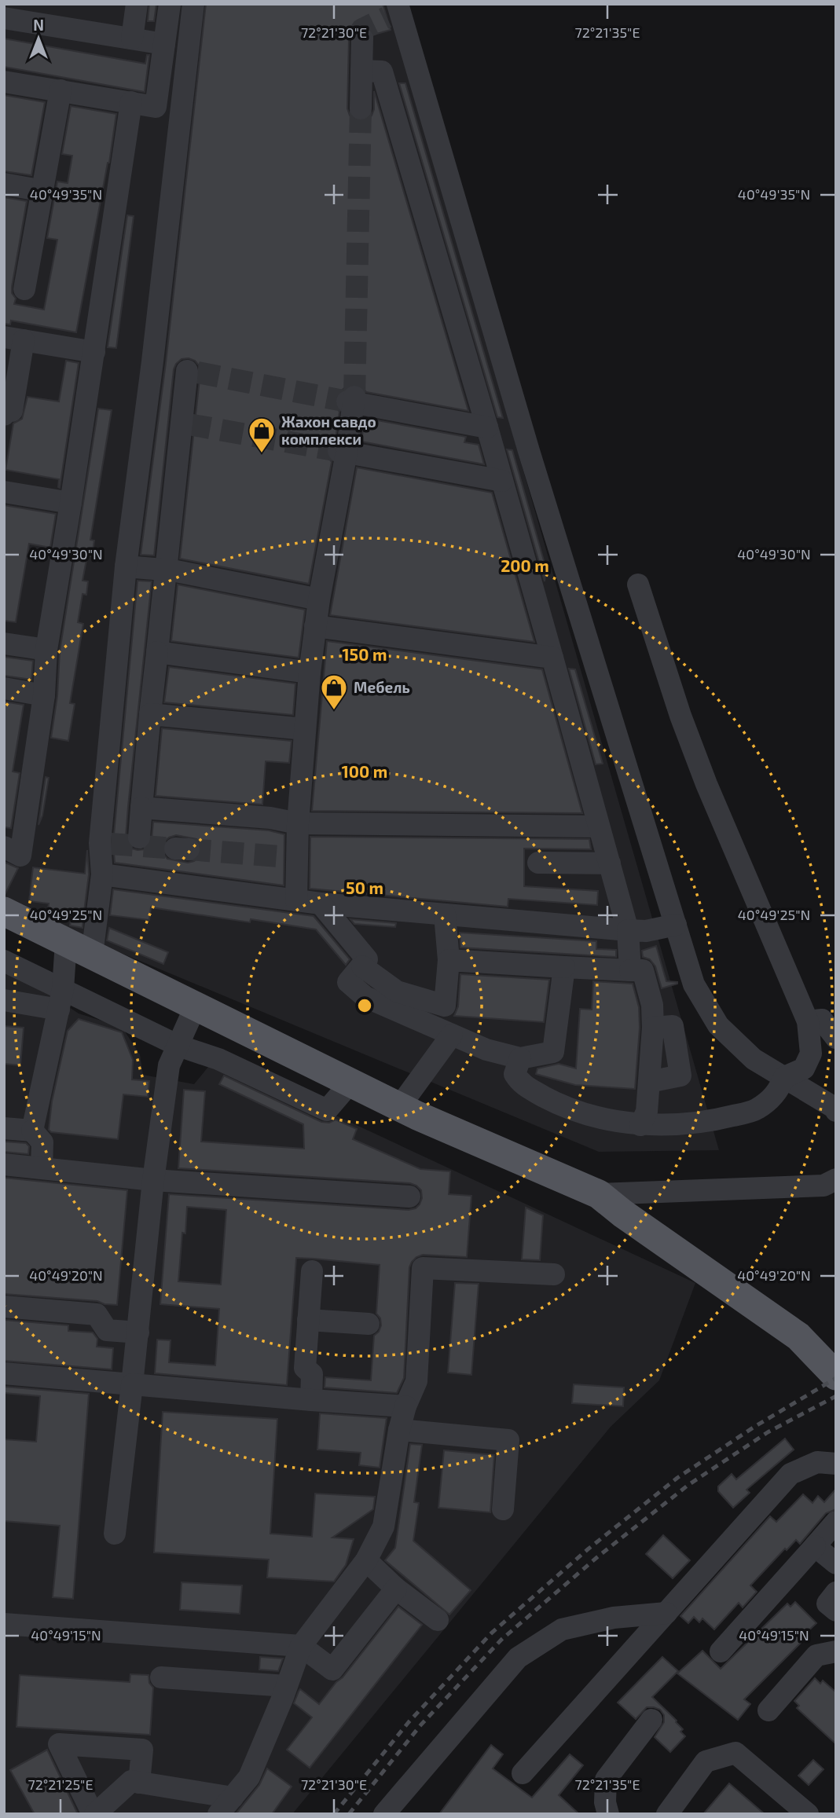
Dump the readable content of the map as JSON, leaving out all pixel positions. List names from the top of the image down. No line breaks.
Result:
{"places":{"shop":["Жахон савдо комплекси","Мебель"]},"north":"top","coordinates":["72°21'30\"E","72°21'35\"E","40°49'35\"N","40°49'30\"N","40°49'25\"N","40°49'20\"N","40°49'15\"N","72°21'25\"E"],"rings":["200 m","150 m","100 m","50 m"]}
